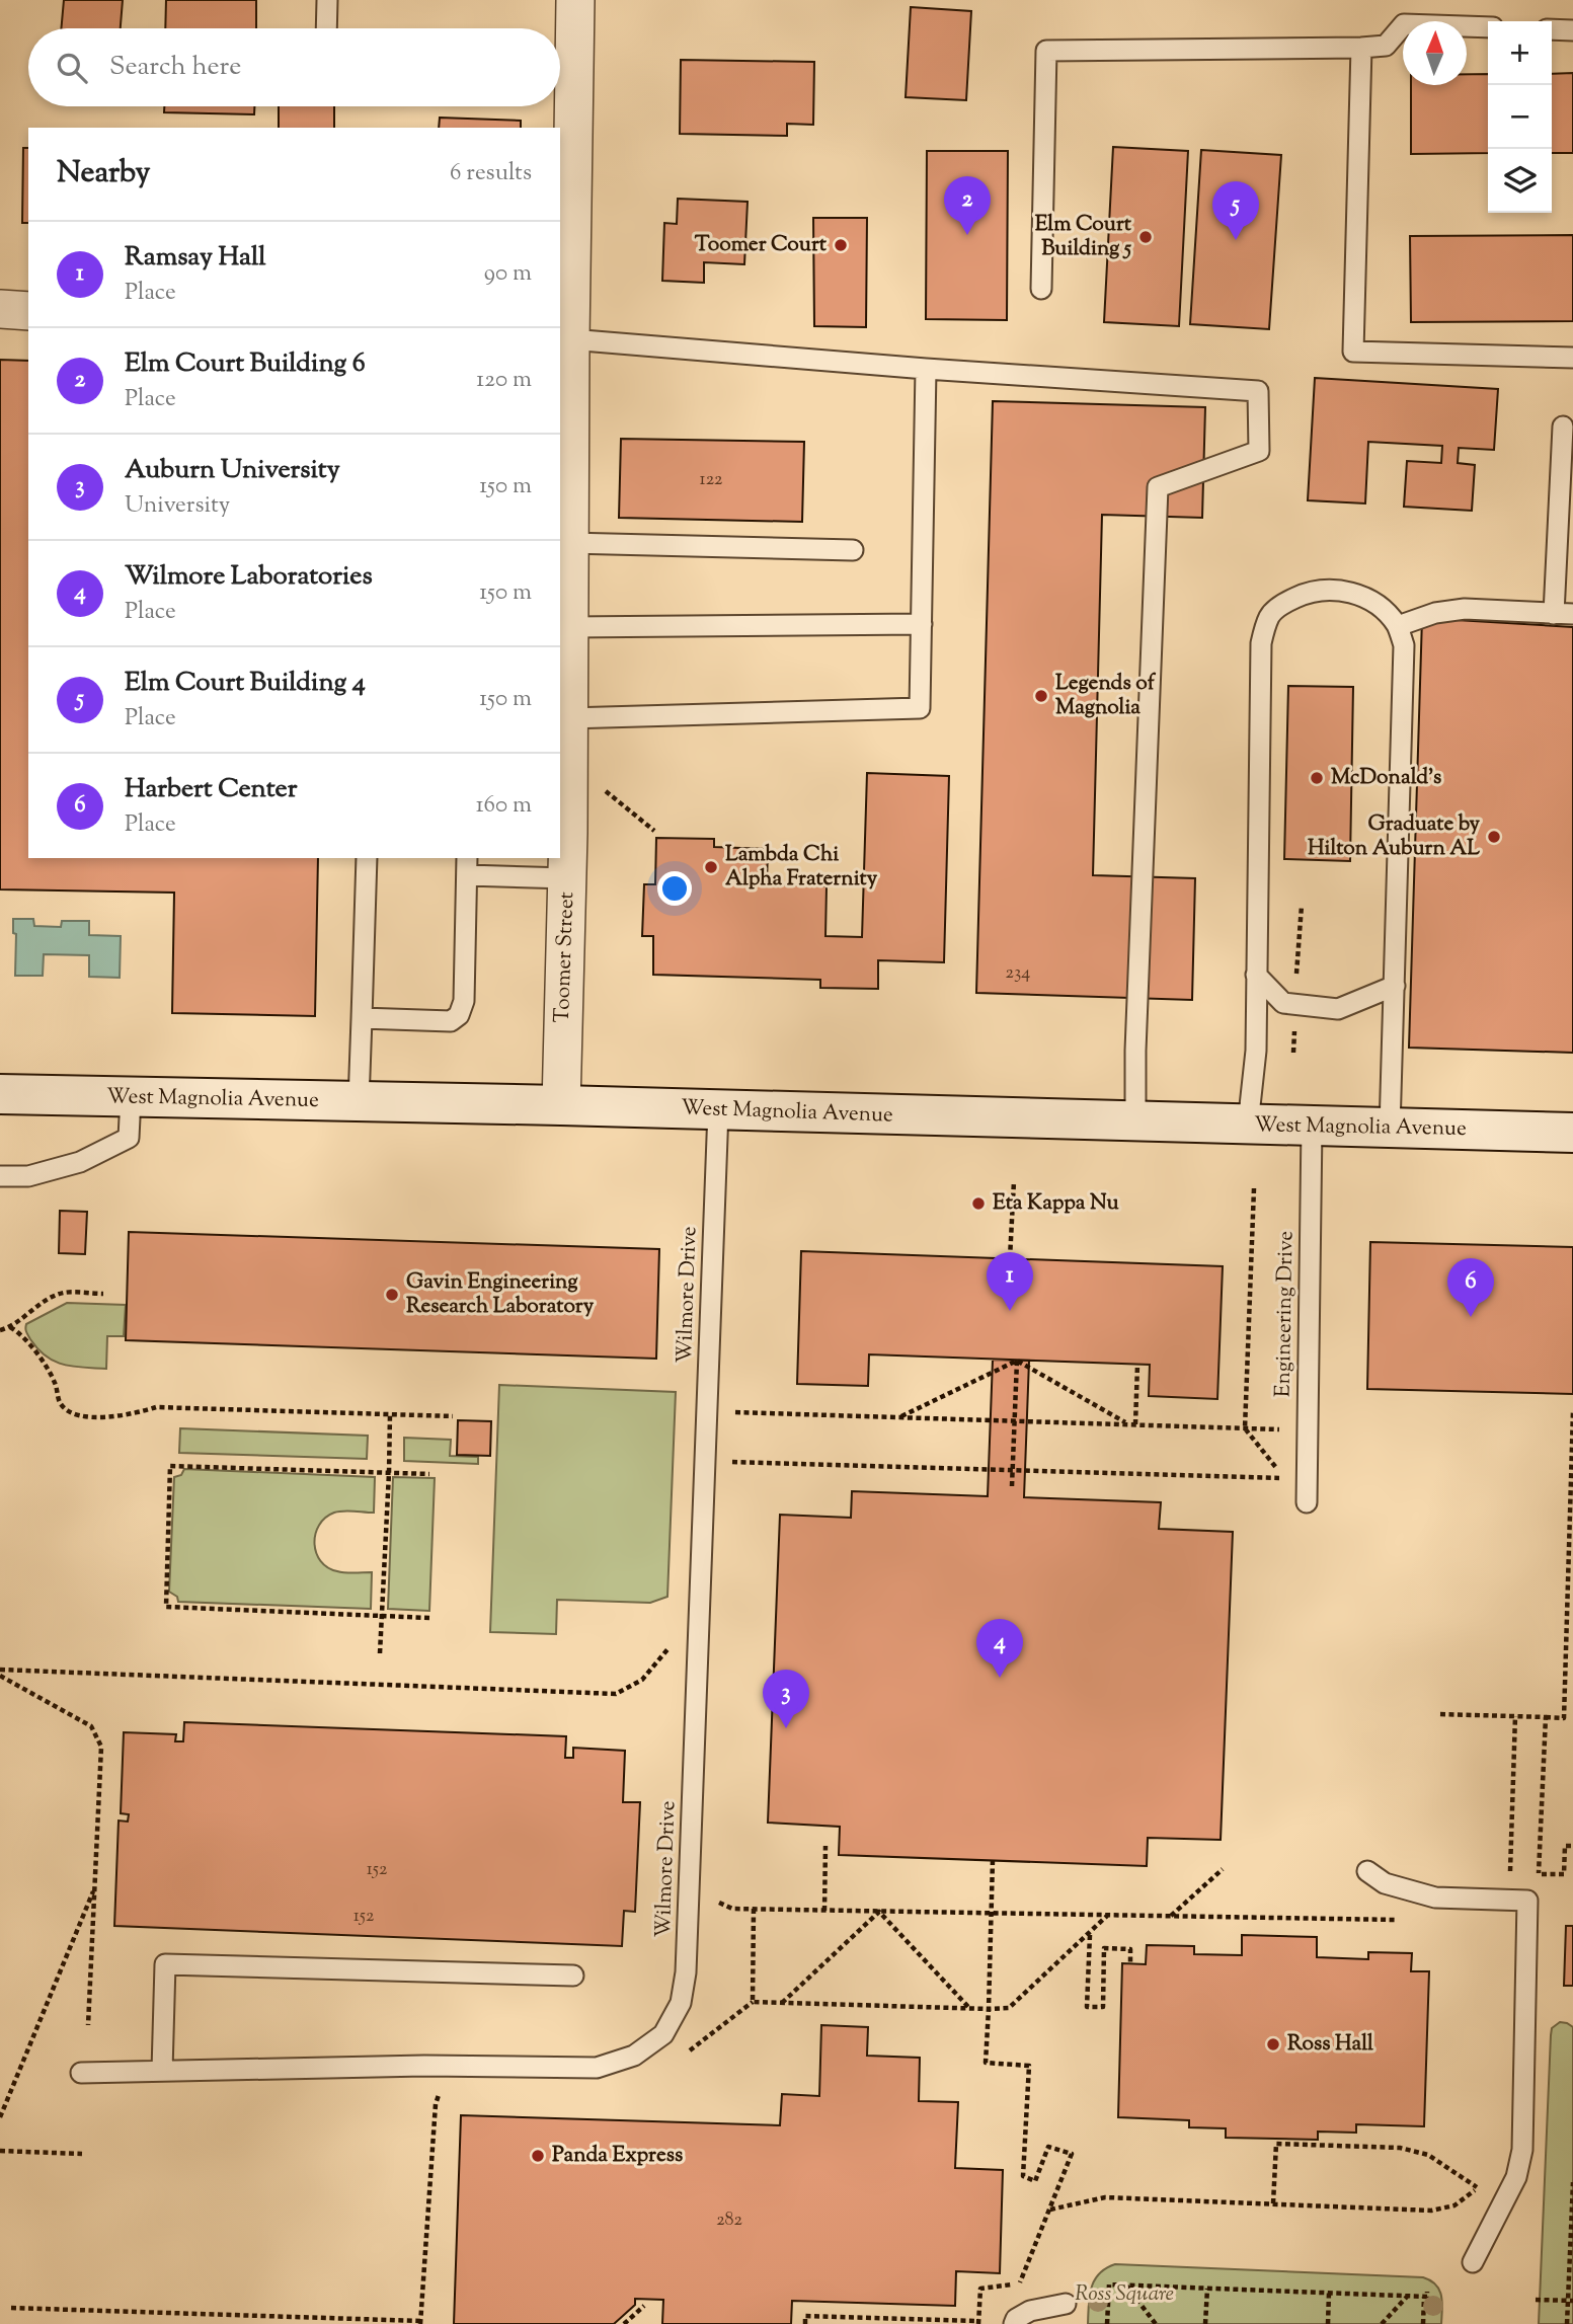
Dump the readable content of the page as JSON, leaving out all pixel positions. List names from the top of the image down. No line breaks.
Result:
{"streets":{"street":["Toomer Street","West Magnolia Avenue"],"lane":["Wilmore Drive","Engineering Drive"]},"crossings":[["Toomer Street","West Magnolia Avenue"],["West Magnolia Avenue","Wilmore Drive"],["West Magnolia Avenue","Engineering Drive"]],"parks":["Ross Square"],"places":["Elm Court Building 5","Toomer Court","Legends of Magnolia","McDonald's","Graduate by Hilton Auburn AL","Lambda Chi Alpha Fraternity","Eta Kappa Nu","Gavin Engineering Research Laboratory","Ross Hall","Panda Express"],"house_numbers":["122","234","152","152","282"],"north":"top","page":{"map_buttons":["+","−"],"search":"Search here","heading":["Nearby","6 results"],"pins":["2","5","1","6","4","3"],"list":[{"mark":"1","name":"Ramsay Hall","note":"Place","value":"90 m"},{"mark":"2","name":"Elm Court Building 6","note":"Place","value":"120 m"},{"mark":"3","name":"Auburn University","note":"University","value":"150 m"},{"mark":"4","name":"Wilmore Laboratories","note":"Place","value":"150 m"},{"mark":"5","name":"Elm Court Building 4","note":"Place","value":"150 m"},{"mark":"6","name":"Harbert Center","note":"Place","value":"160 m"}]}}
